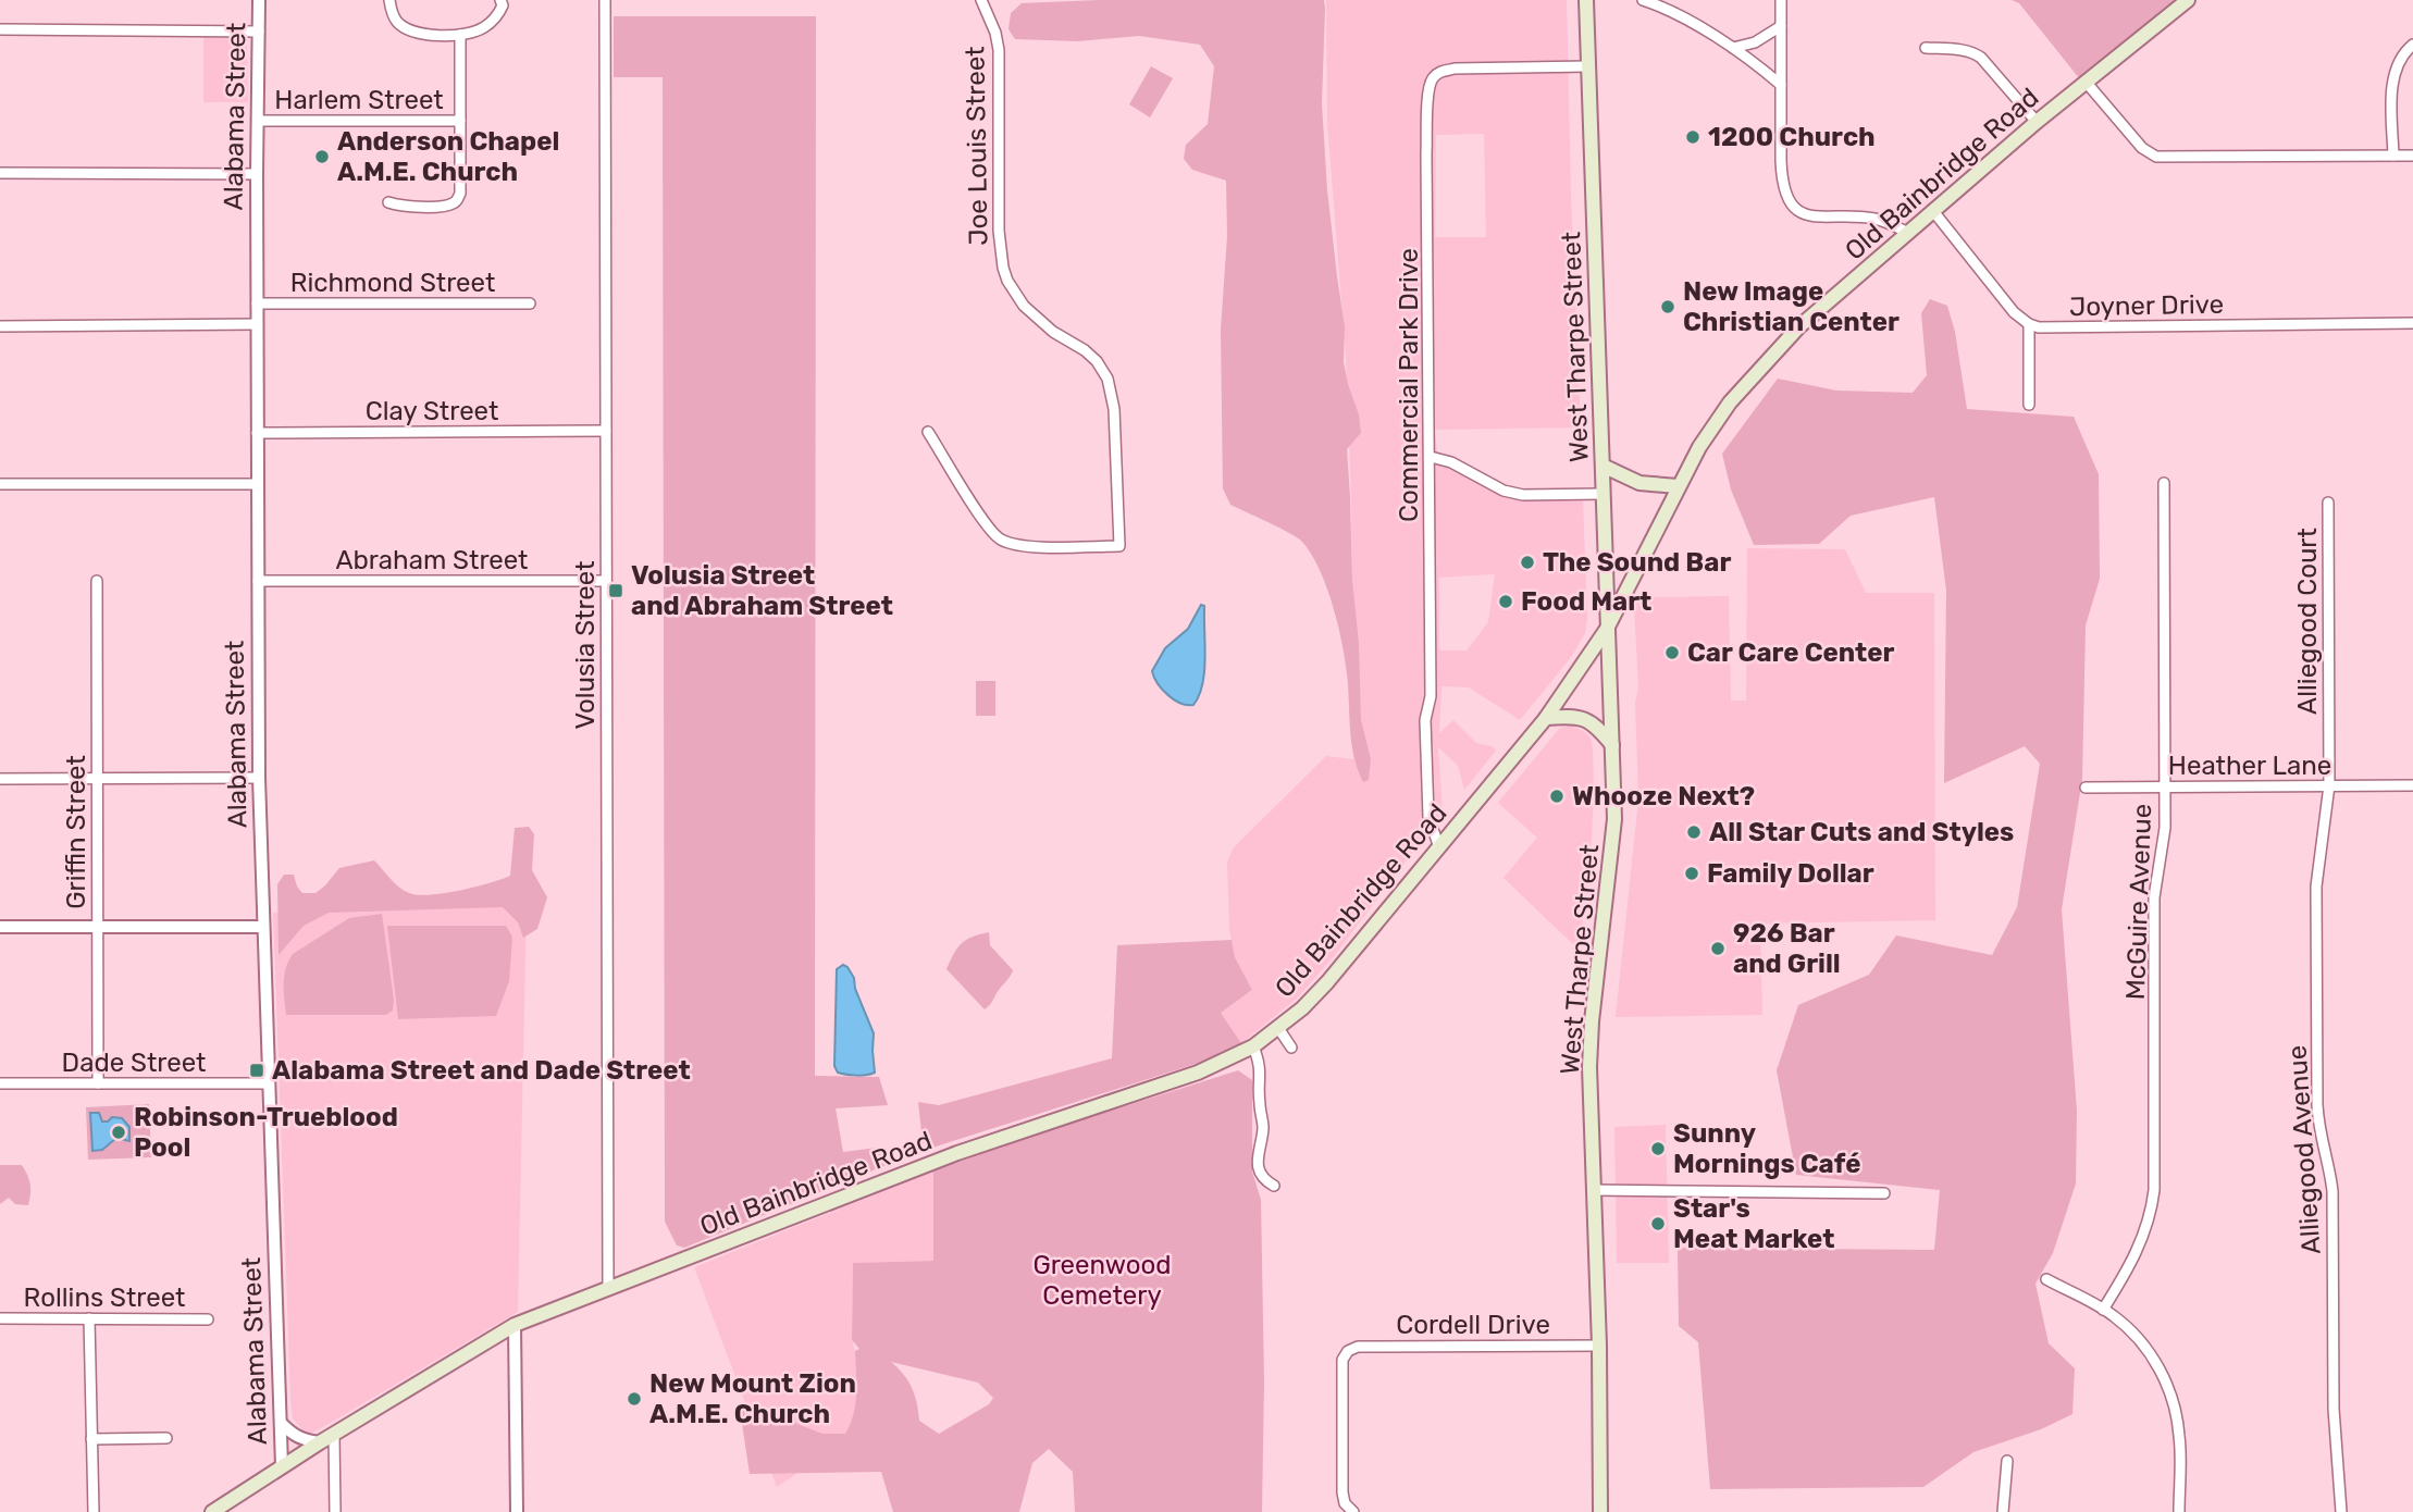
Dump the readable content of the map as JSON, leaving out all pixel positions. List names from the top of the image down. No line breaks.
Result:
{"streets":{"main road":["Old Bainbridge Road","West Tharpe Street"],"street":["Harlem Street","Alabama Street","Joe Louis Street","Richmond Street","Joyner Drive","Commercial Park Drive","Clay Street","Abraham Street","Alliegood Court","Volusia Street","Heather Lane","Griffin Street","McGuire Avenue","Dade Street","Alliegood Avenue","Rollins Street","Cordell Drive"]},"crossings":[["Harlem Street","Alabama Street"],["Alabama Street","Old Bainbridge Road"],["Alabama Street","Richmond Street"],["Alabama Street","Clay Street"],["Alabama Street","Abraham Street"],["Alabama Street","Dade Street"],["Old Bainbridge Road","West Tharpe Street"],["Old Bainbridge Road","Commercial Park Drive"],["Old Bainbridge Road","Volusia Street"],["West Tharpe Street","Commercial Park Drive"],["West Tharpe Street","Cordell Drive"],["Clay Street","Volusia Street"],["Abraham Street","Volusia Street"],["Alliegood Court","Heather Lane"],["Alliegood Court","Alliegood Avenue"],["Heather Lane","McGuire Avenue"],["Heather Lane","Alliegood Avenue"],["Griffin Street","Dade Street"]],"parks":["Greenwood Cemetery"],"places":{"other":["1200 Church","Anderson Chapel A.M.E. Church","New Image Christian Center","The Sound Bar","Food Mart","Car Care Center","Whooze Next?","All Star Cuts and Styles","Family Dollar","926 Bar and Grill","Robinson-Trueblood Pool","Sunny Mornings Café","Star's Meat Market","New Mount Zion A.M.E. Church"],"transit":["Volusia Street and Abraham Street","Alabama Street and Dade Street"]}}
